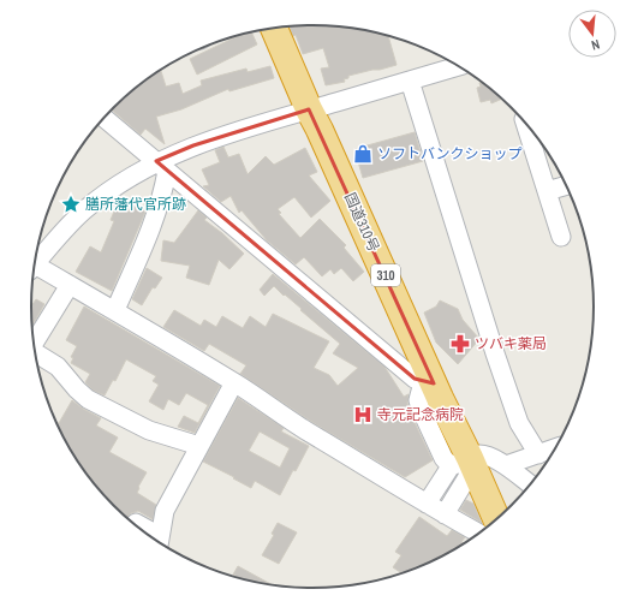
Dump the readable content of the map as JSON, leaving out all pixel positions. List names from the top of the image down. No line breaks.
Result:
{"streets":{"highway":["国道310号","310"]},"places":{"shop":["ソフトバンクショップ"],"place":["膳所藩代官所跡"],"pharmacy":["ツバキ薬局"],"hospital":["寺元記念病院"]},"north":"bottom"}
